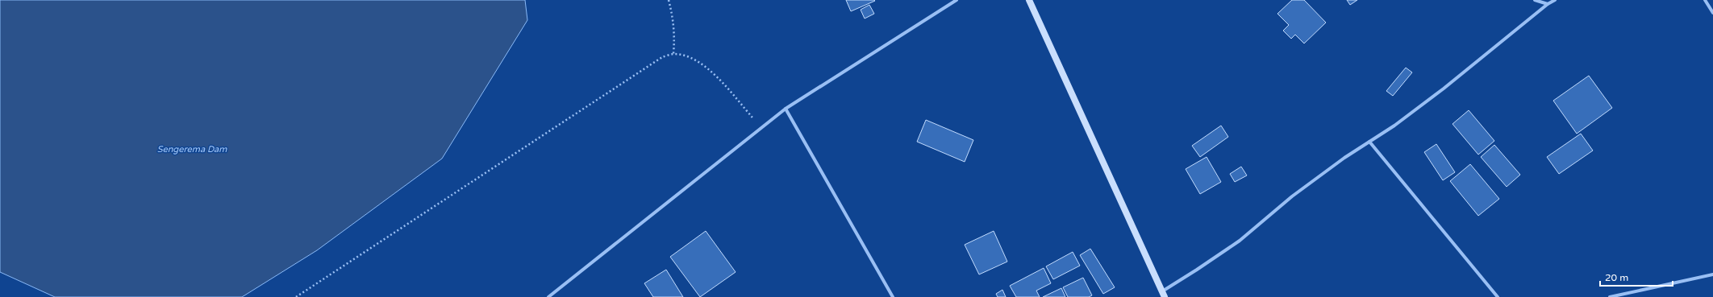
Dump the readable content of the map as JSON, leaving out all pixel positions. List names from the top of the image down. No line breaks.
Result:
{"water":["Sengerema Dam"],"scale_bar":"20 m"}
